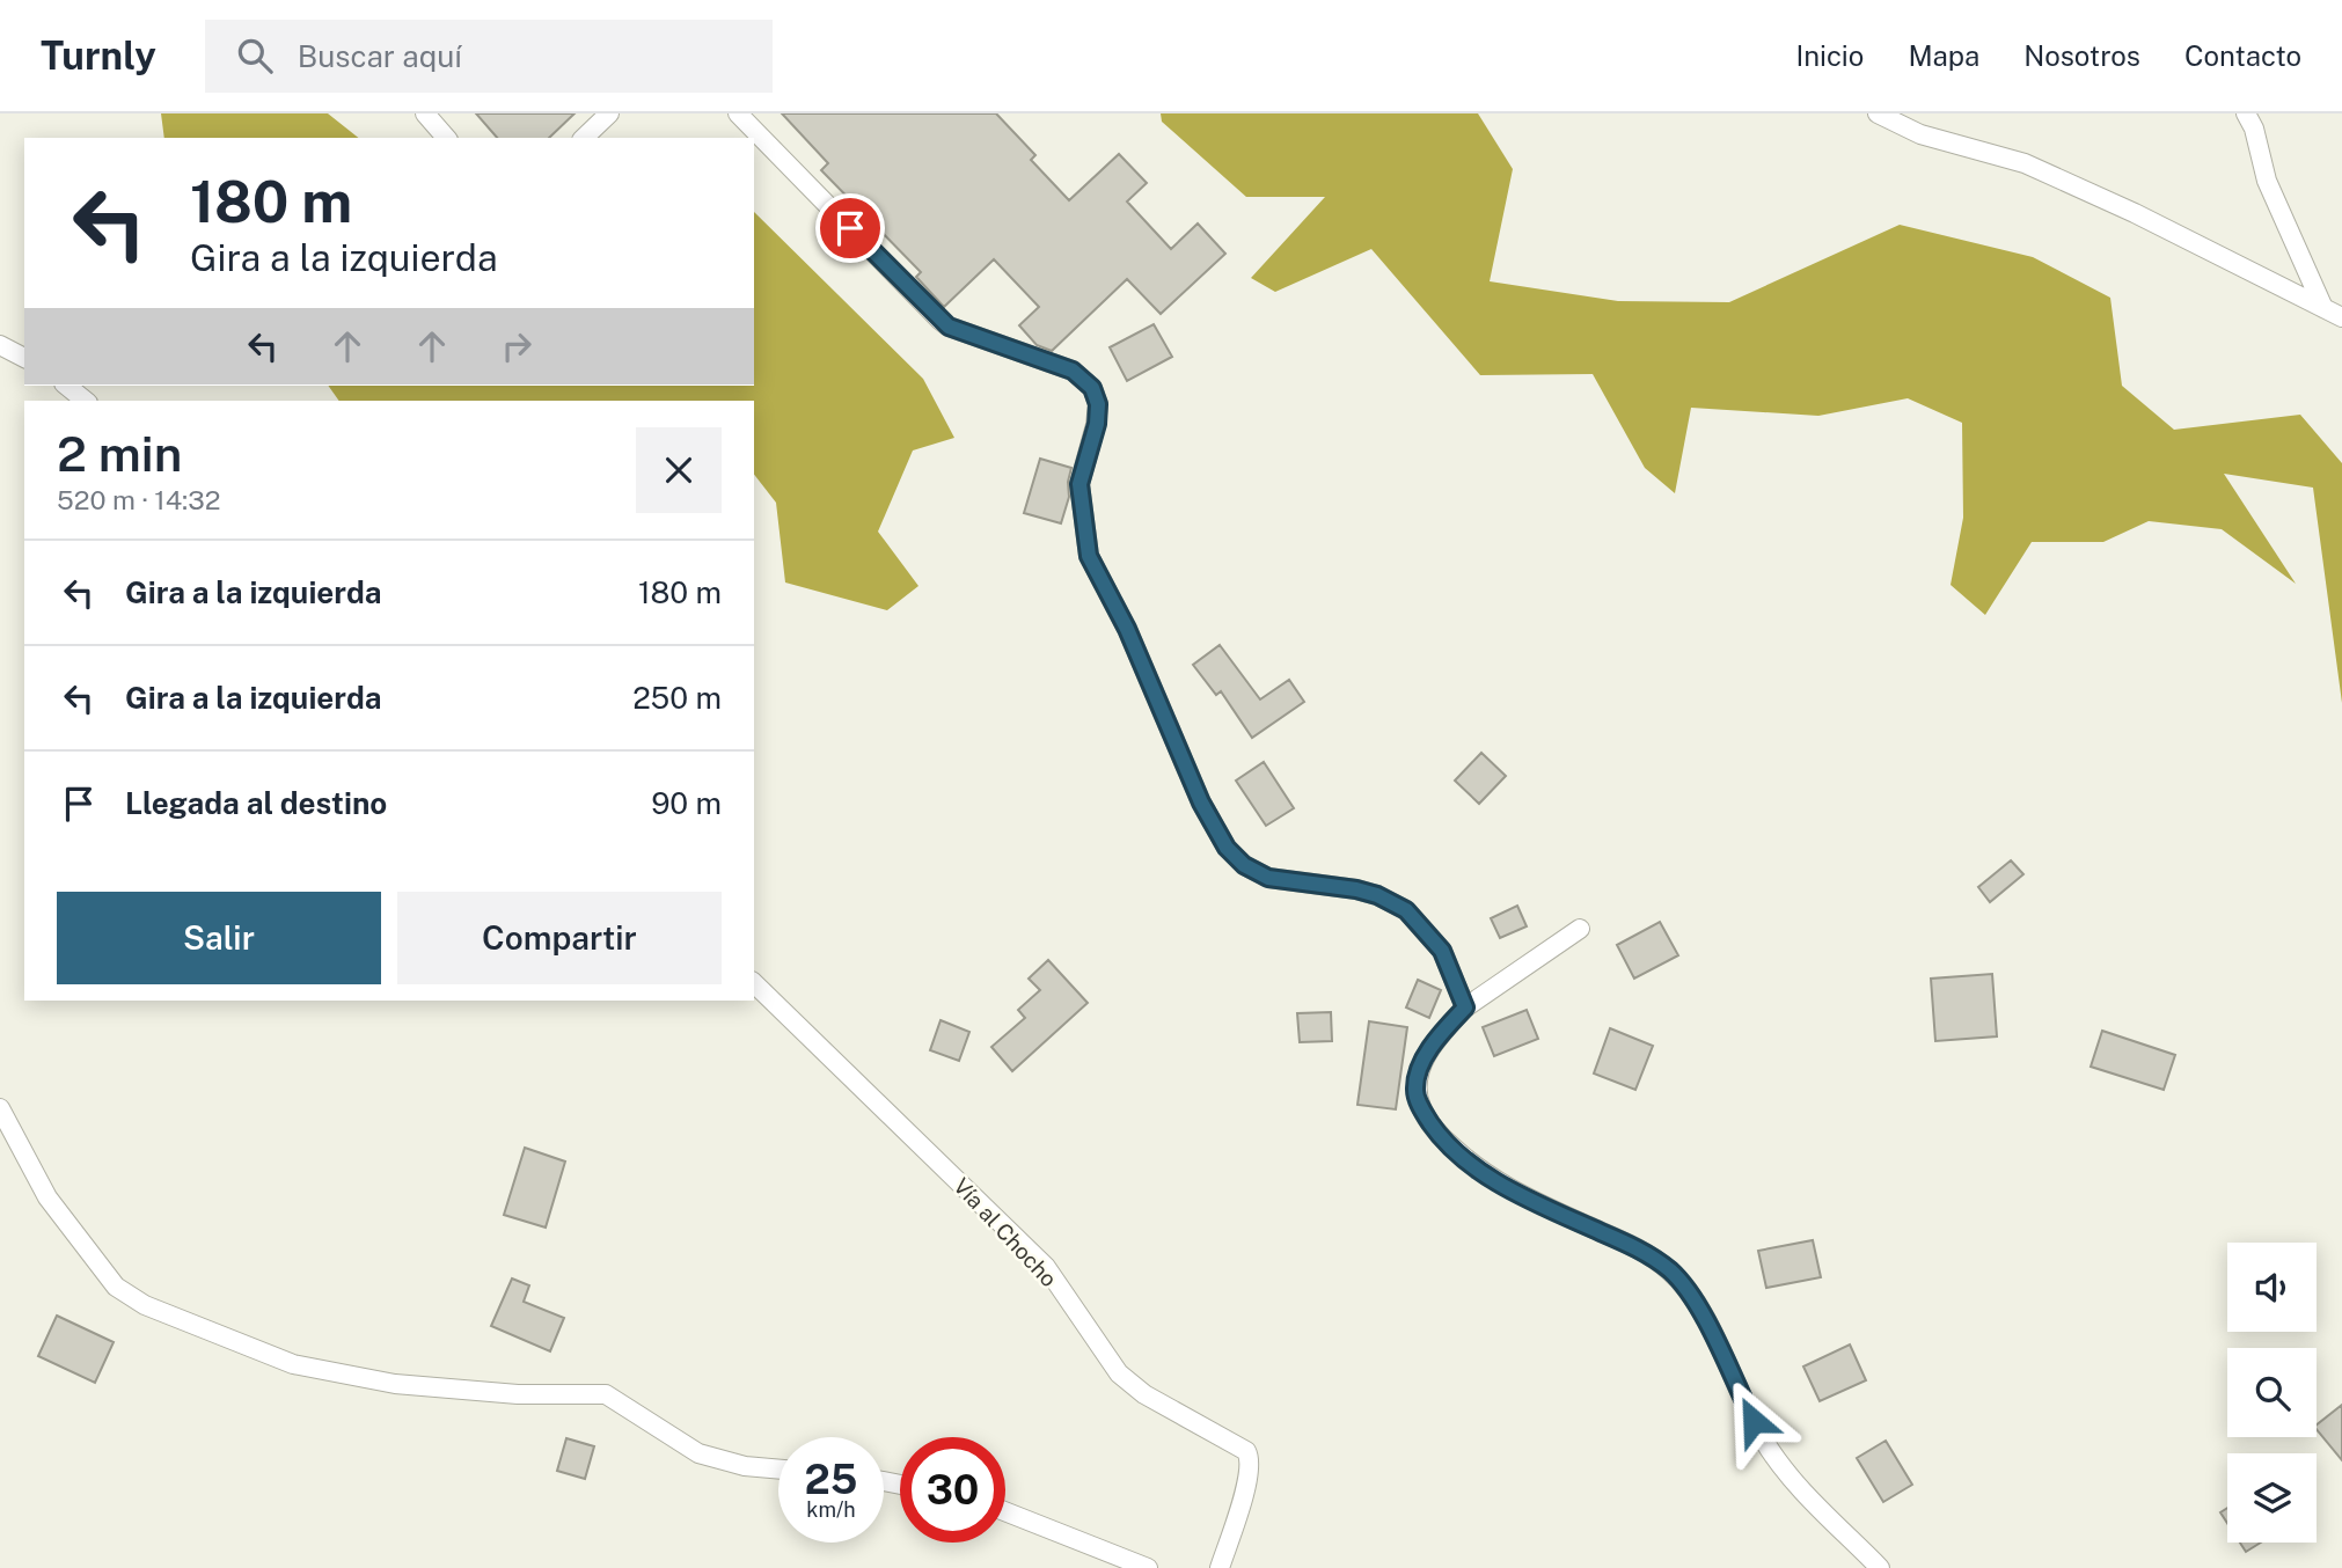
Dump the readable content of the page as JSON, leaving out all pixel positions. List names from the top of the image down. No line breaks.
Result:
{"streets":{"street":["Vía al Chocho"]},"page":{"header":"Turnly","search":"Buscar aquí","nav":["Inicio","Mapa","Nosotros","Contacto"],"turn":["180 m","Gira a la izquierda"],"heading":["2 min","520 m · 14:32"],"list":[{"name":"Gira a la izquierda","value":"180 m"},{"name":"Gira a la izquierda","value":"250 m"},{"name":"Llegada al destino","value":"90 m"}],"buttons":["Salir","Compartir"],"speed":"25 km/h","limit":"30"}}
